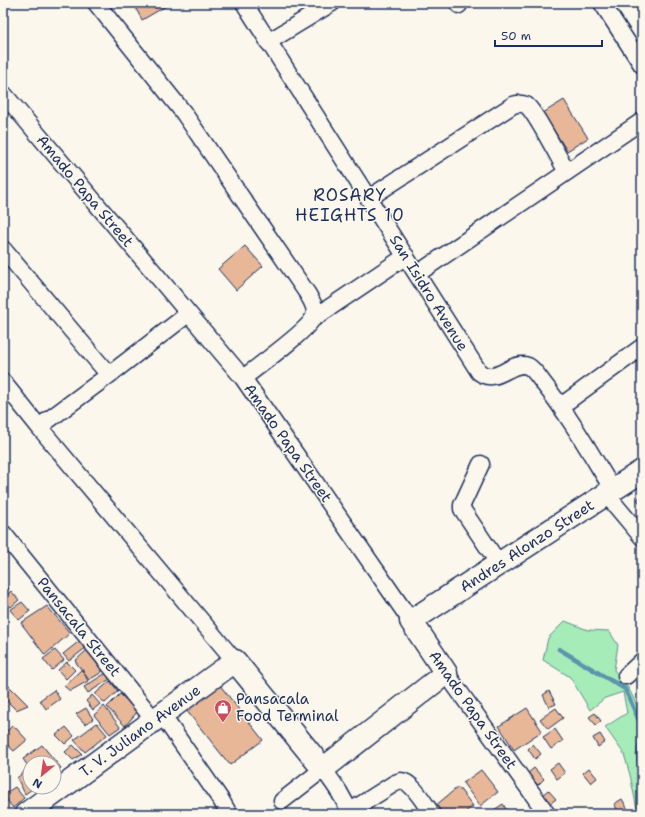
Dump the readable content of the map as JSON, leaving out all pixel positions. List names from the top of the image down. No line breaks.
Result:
{"streets":{"main road":["Amado Papa Street","Andres Alonzo Street","T. V. Juliano Avenue"],"street":["San Isidro Avenue","Pansacala Street"]},"crossings":[["Amado Papa Street","Andres Alonzo Street"],["San Isidro Avenue","Andres Alonzo Street"],["Pansacala Street","T. V. Juliano Avenue"]],"districts":["ROSARY HEIGHTS 10"],"places":{"shop":["Pansacala Food Terminal"]},"scale_bar":"50 m","north":"bottom left"}
